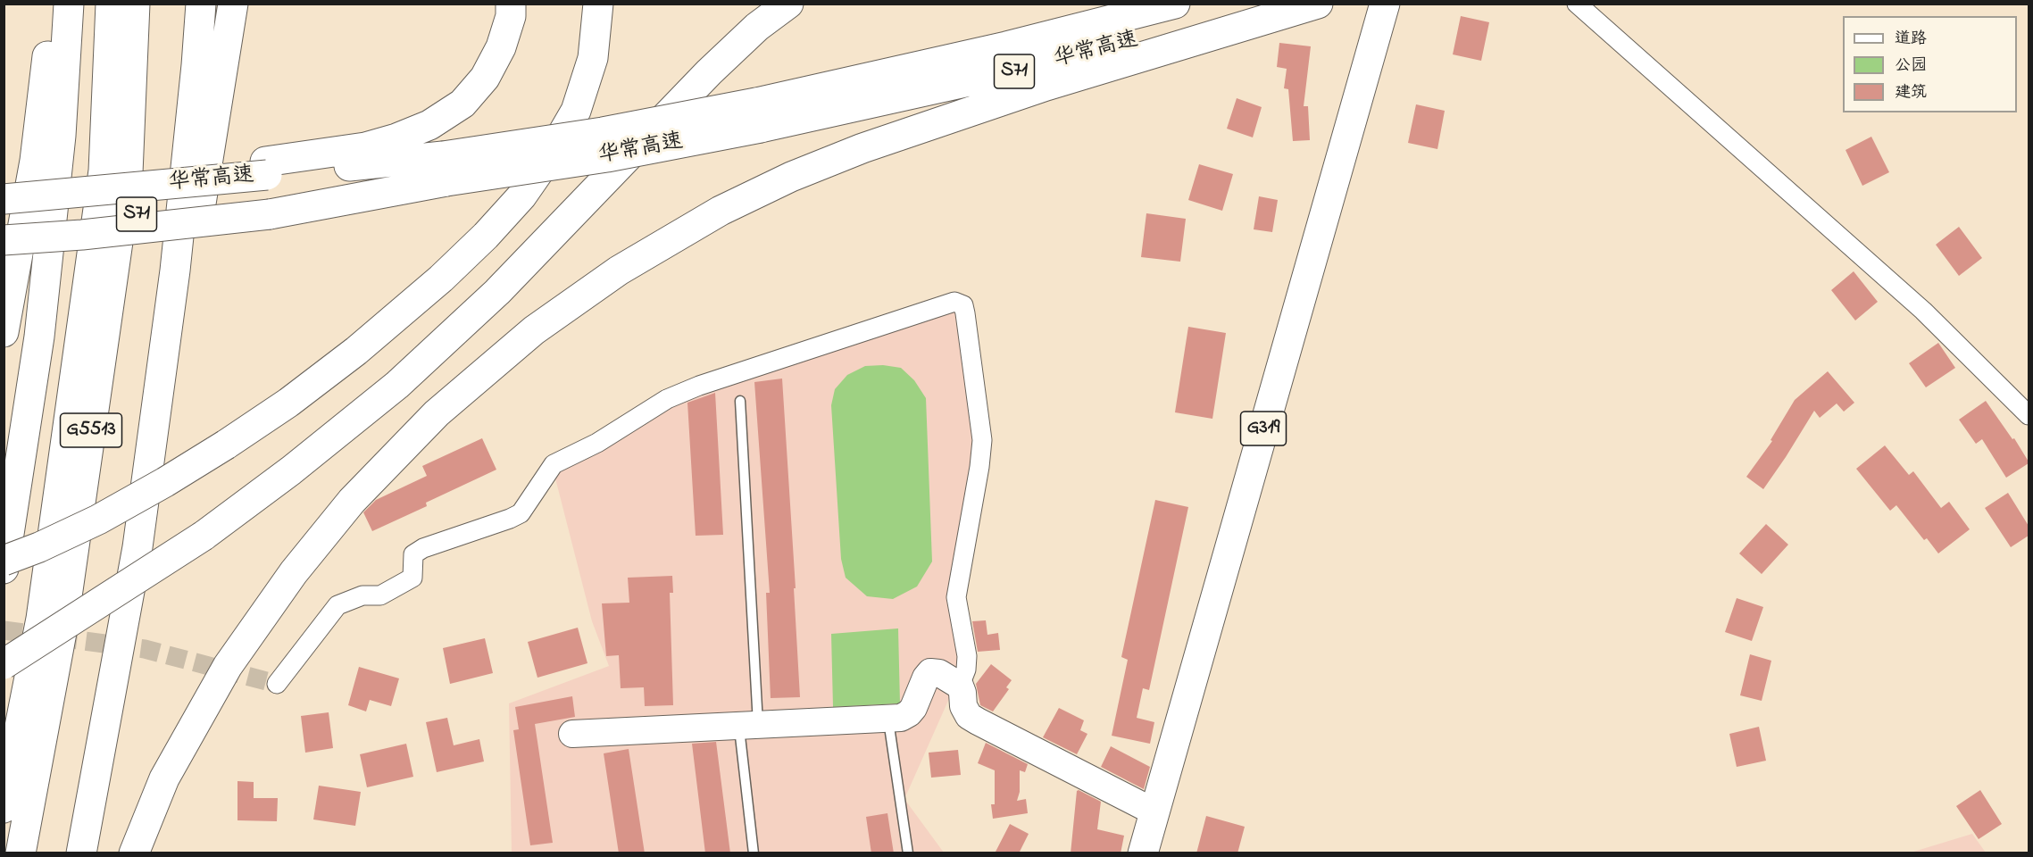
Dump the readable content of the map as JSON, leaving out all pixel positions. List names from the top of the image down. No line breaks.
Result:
{"streets":{"highway":["华常高速","S71","G319","G5513"]},"legend":["道路","公园","建筑"]}
